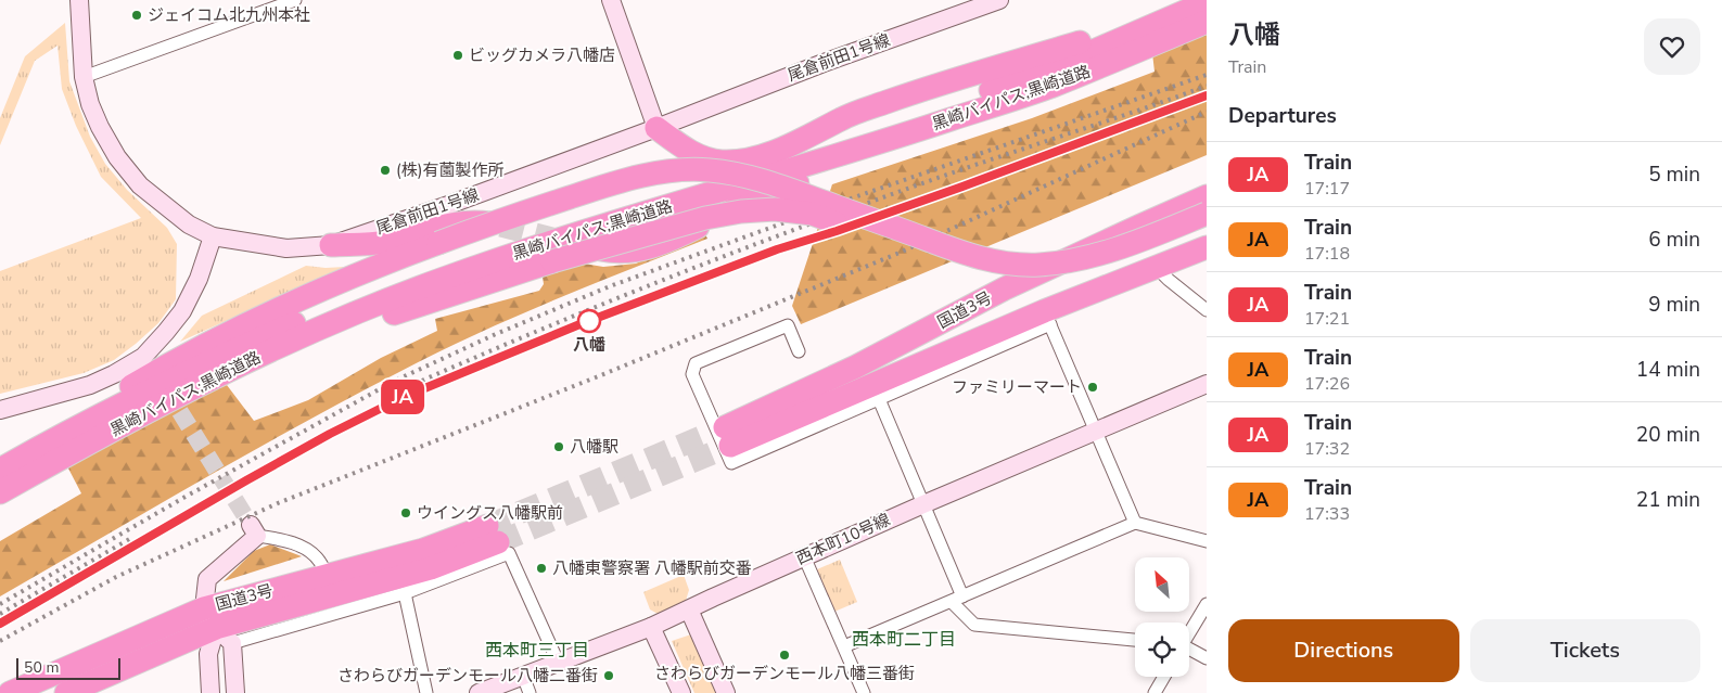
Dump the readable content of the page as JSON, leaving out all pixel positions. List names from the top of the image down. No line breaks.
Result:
{"streets":{"highway":["黒崎バイパス;黒崎道路","国道3号"],"street":["尾倉前田1号線","西本町10号線"]},"districts":["西本町二丁目","西本町三丁目"],"places":["ジェイコム北九州本社","ビッグカメラ八幡店","(株)有薗製作所","八幡","ファミリーマート","八幡駅","ウイングス八幡駅前","八幡東警察署 八幡駅前交番","さわらびガーデンモール八幡三番街","さわらびガーデンモール八幡二番街"],"scale_bar":"50 m","north":"top left","page":{"on_map":"JA","heading":[["八幡","Train"],"Departures"],"list":[{"mark":"JA","name":"Train","note":"17:17","value":"5 min"},{"mark":"JA","name":"Train","note":"17:18","value":"6 min"},{"mark":"JA","name":"Train","note":"17:21","value":"9 min"},{"mark":"JA","name":"Train","note":"17:26","value":"14 min"},{"mark":"JA","name":"Train","note":"17:32","value":"20 min"},{"mark":"JA","name":"Train","note":"17:33","value":"21 min"}],"buttons":["Directions","Tickets"],"scale":"50 m"}}
